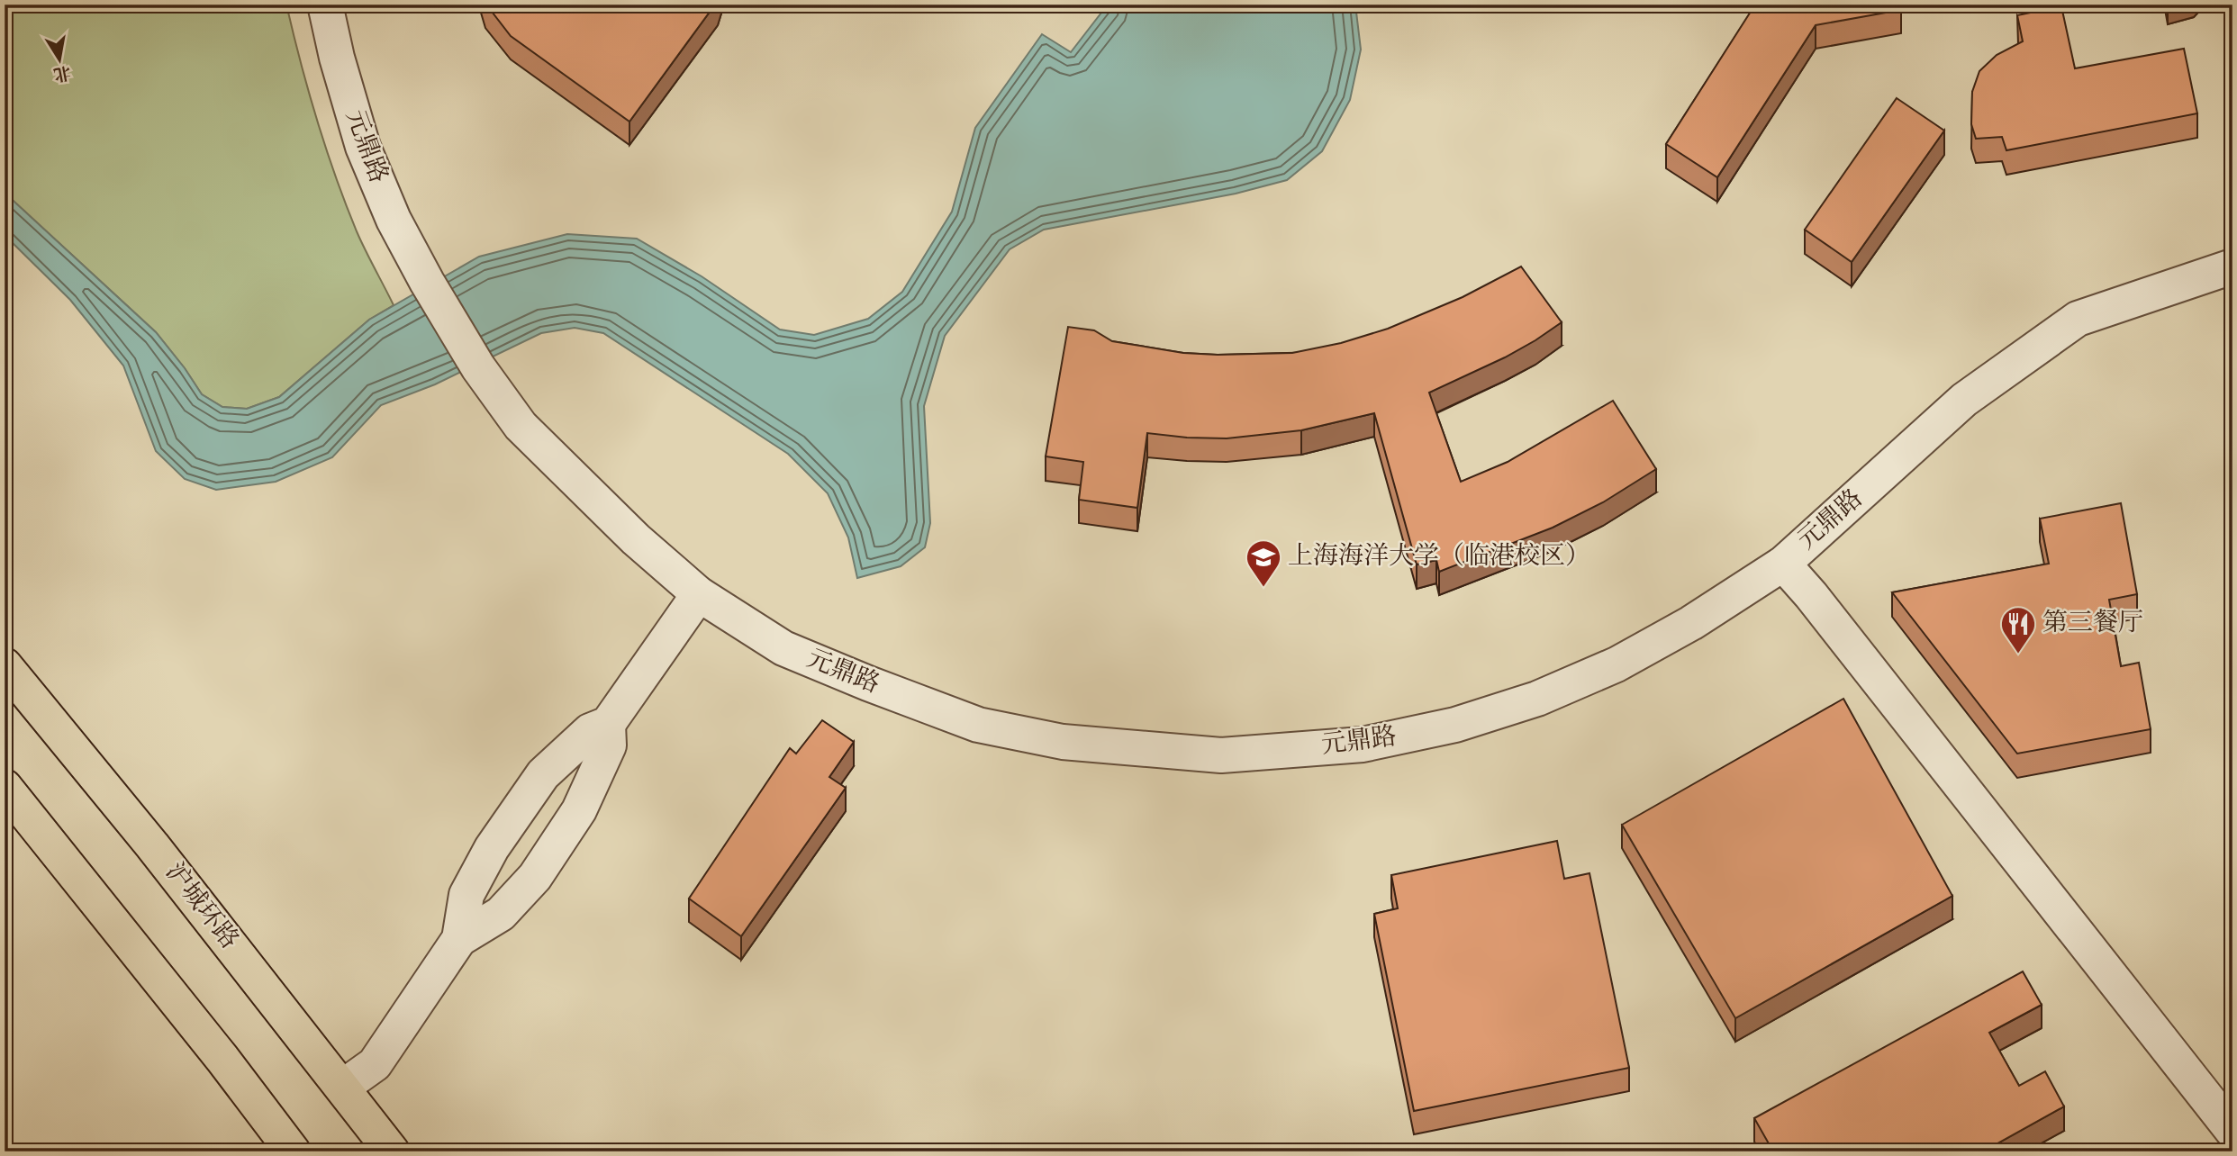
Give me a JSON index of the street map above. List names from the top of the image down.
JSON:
{
  "streets": {
    "main road": ["沪城环路"],
    "street": ["元鼎路"]
  },
  "places": {
    "school or university": ["上海海洋大学（临港校区）"],
    "restaurant": ["第三餐厅"]
  },
  "north": "bottom"
}
